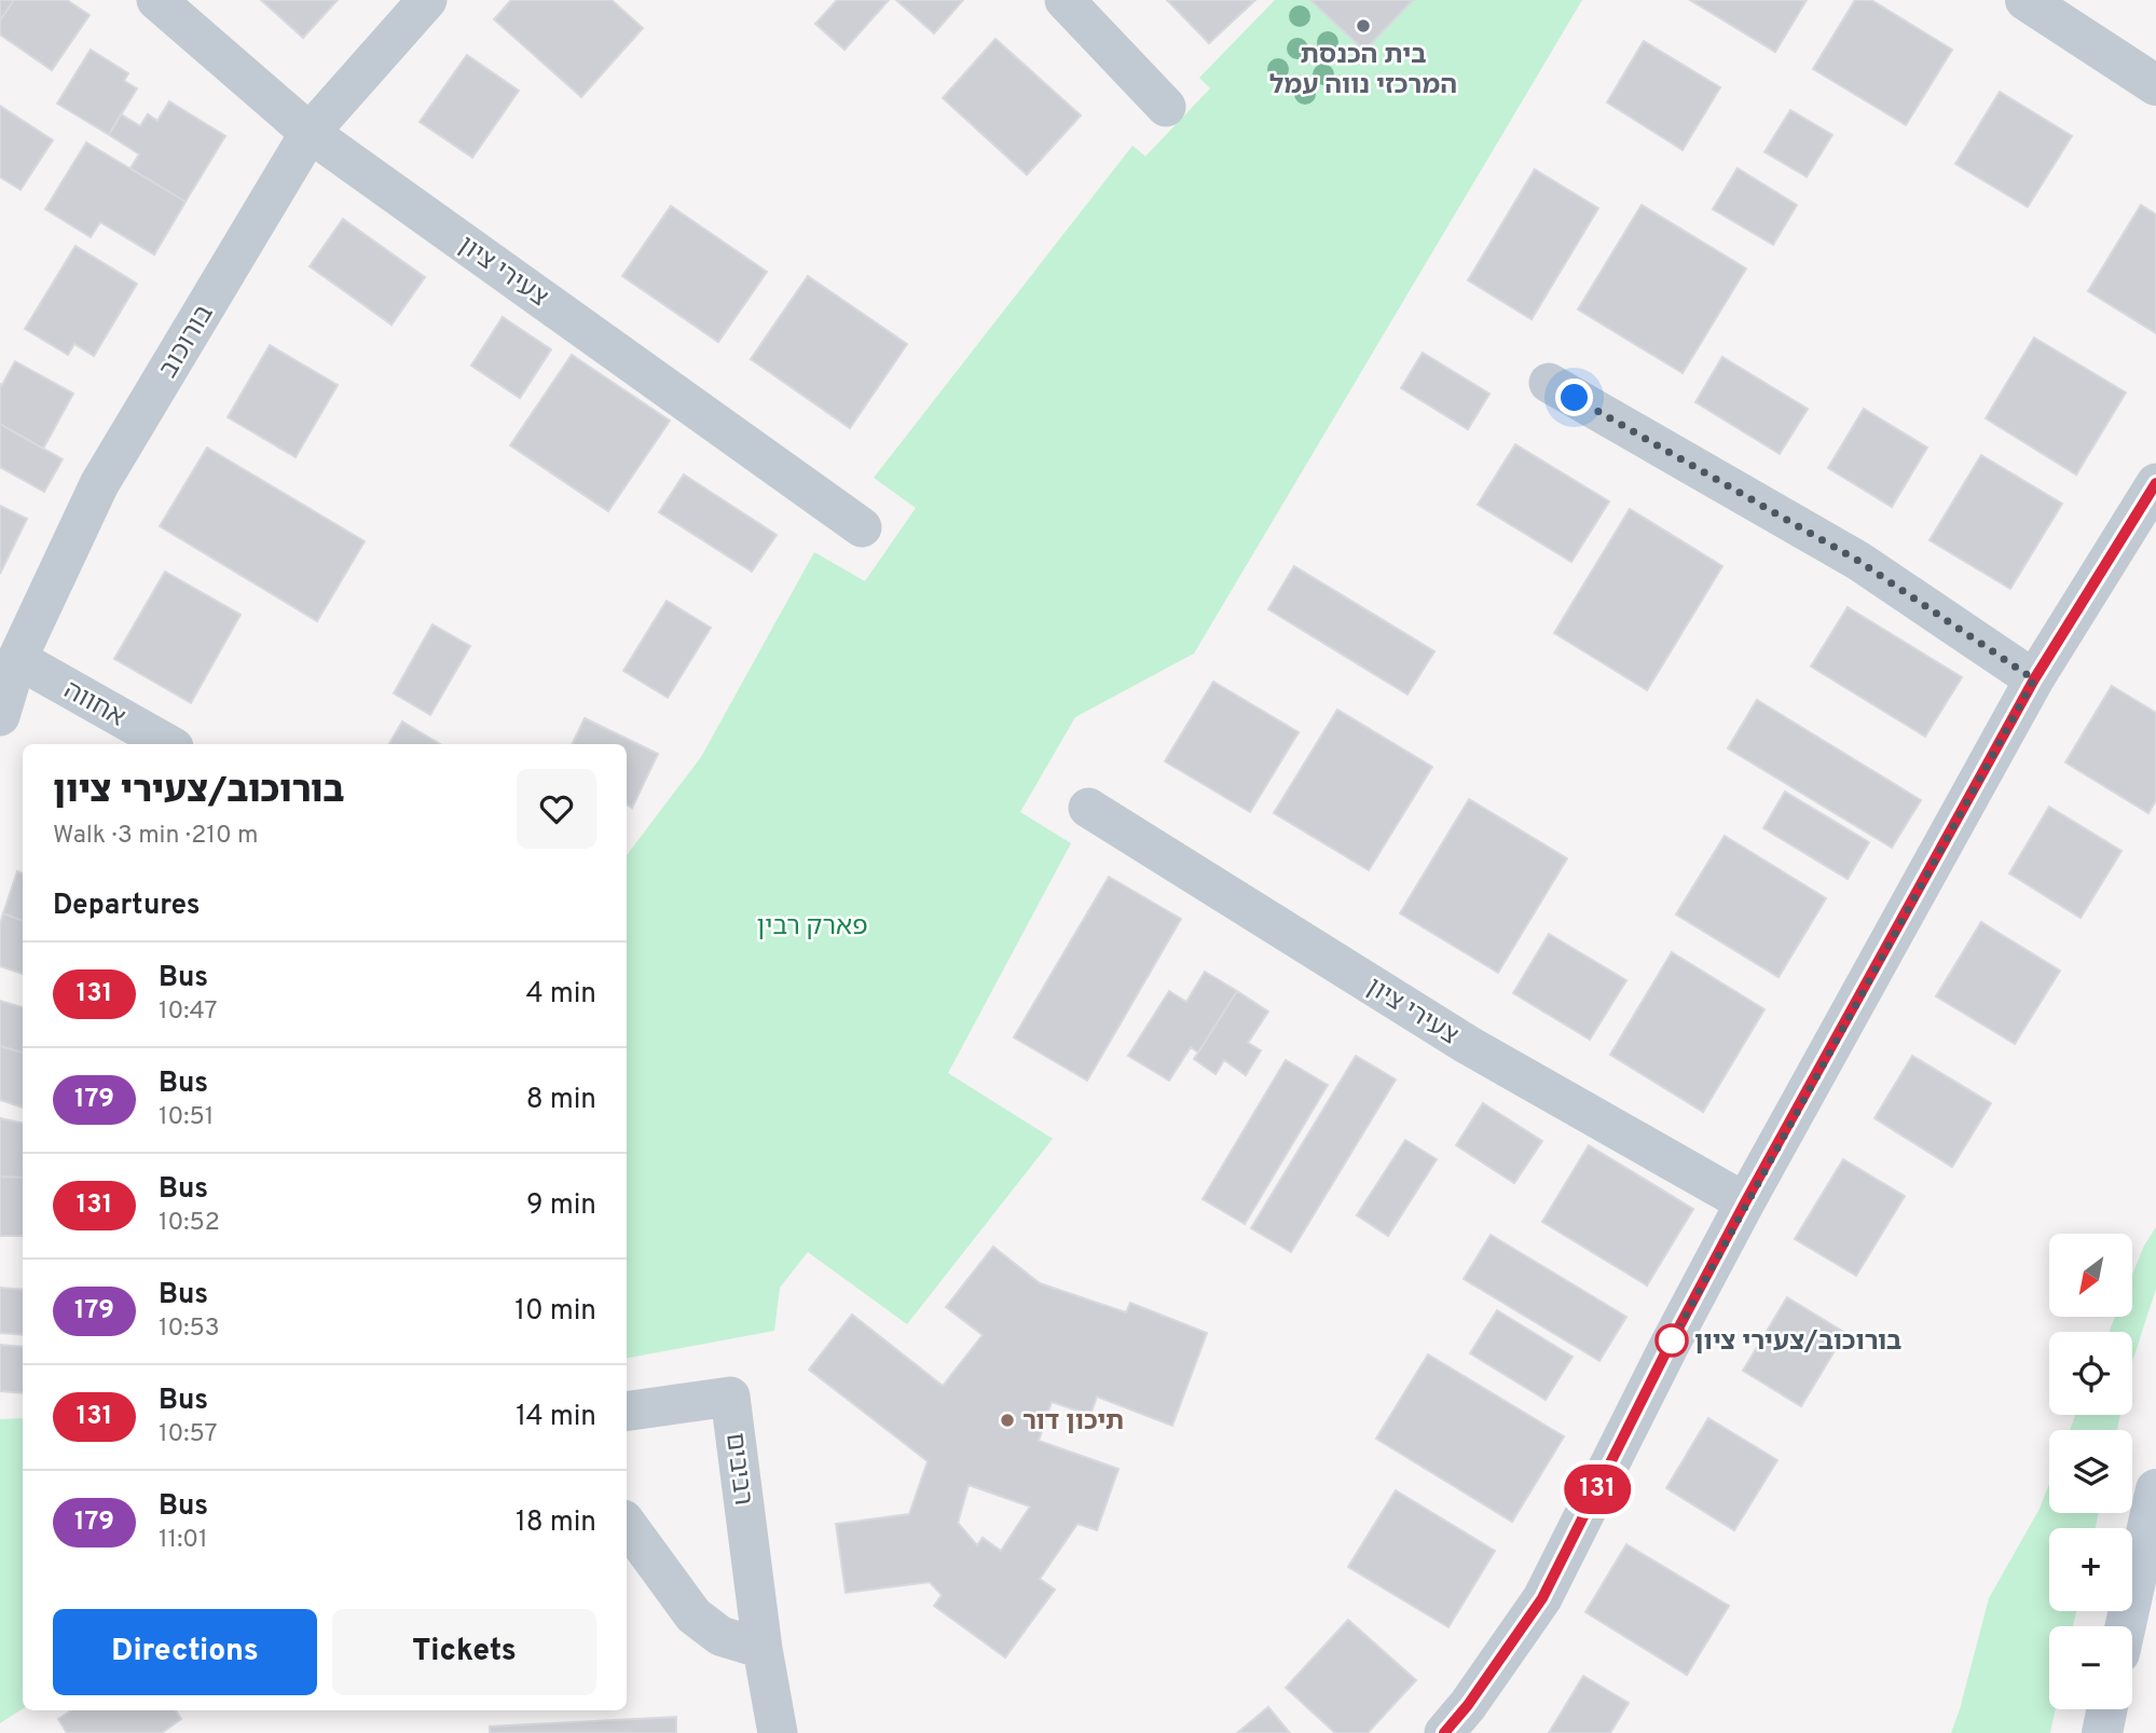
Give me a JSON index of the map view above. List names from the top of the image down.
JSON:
{
  "streets": {
    "street": [
      "צעירי ציון",
      "בורוכוב",
      "אחווה",
      "רביבים"
    ]
  },
  "crossings": [
    ["צעירי ציון", "בורוכוב"],
    ["בורוכוב", "אחווה"]
  ],
  "parks": ["פארק רבין"],
  "places": ["בית הכנסת המרכזי נווה עמל", "בורוכוב/צעירי ציון", "תיכון דור"],
  "lines": ["bus line 131"],
  "north": "bottom left",
  "page": {
    "on_map": "131",
    "heading": [
      ["בורוכוב/צעירי ציון", "Walk · 3 min · 210 m"],
      "Departures"
    ],
    "list": [
      {
        "mark": "131",
        "name": "Bus",
        "note": "10:47",
        "value": "4 min"
      },
      {
        "mark": "179",
        "name": "Bus",
        "note": "10:51",
        "value": "8 min"
      },
      {
        "mark": "131",
        "name": "Bus",
        "note": "10:52",
        "value": "9 min"
      },
      {
        "mark": "179",
        "name": "Bus",
        "note": "10:53",
        "value": "10 min"
      },
      {
        "mark": "131",
        "name": "Bus",
        "note": "10:57",
        "value": "14 min"
      },
      {
        "mark": "179",
        "name": "Bus",
        "note": "11:01",
        "value": "18 min"
      }
    ],
    "map_buttons": ["+", "−"],
    "buttons": ["Directions", "Tickets"]
  }
}
